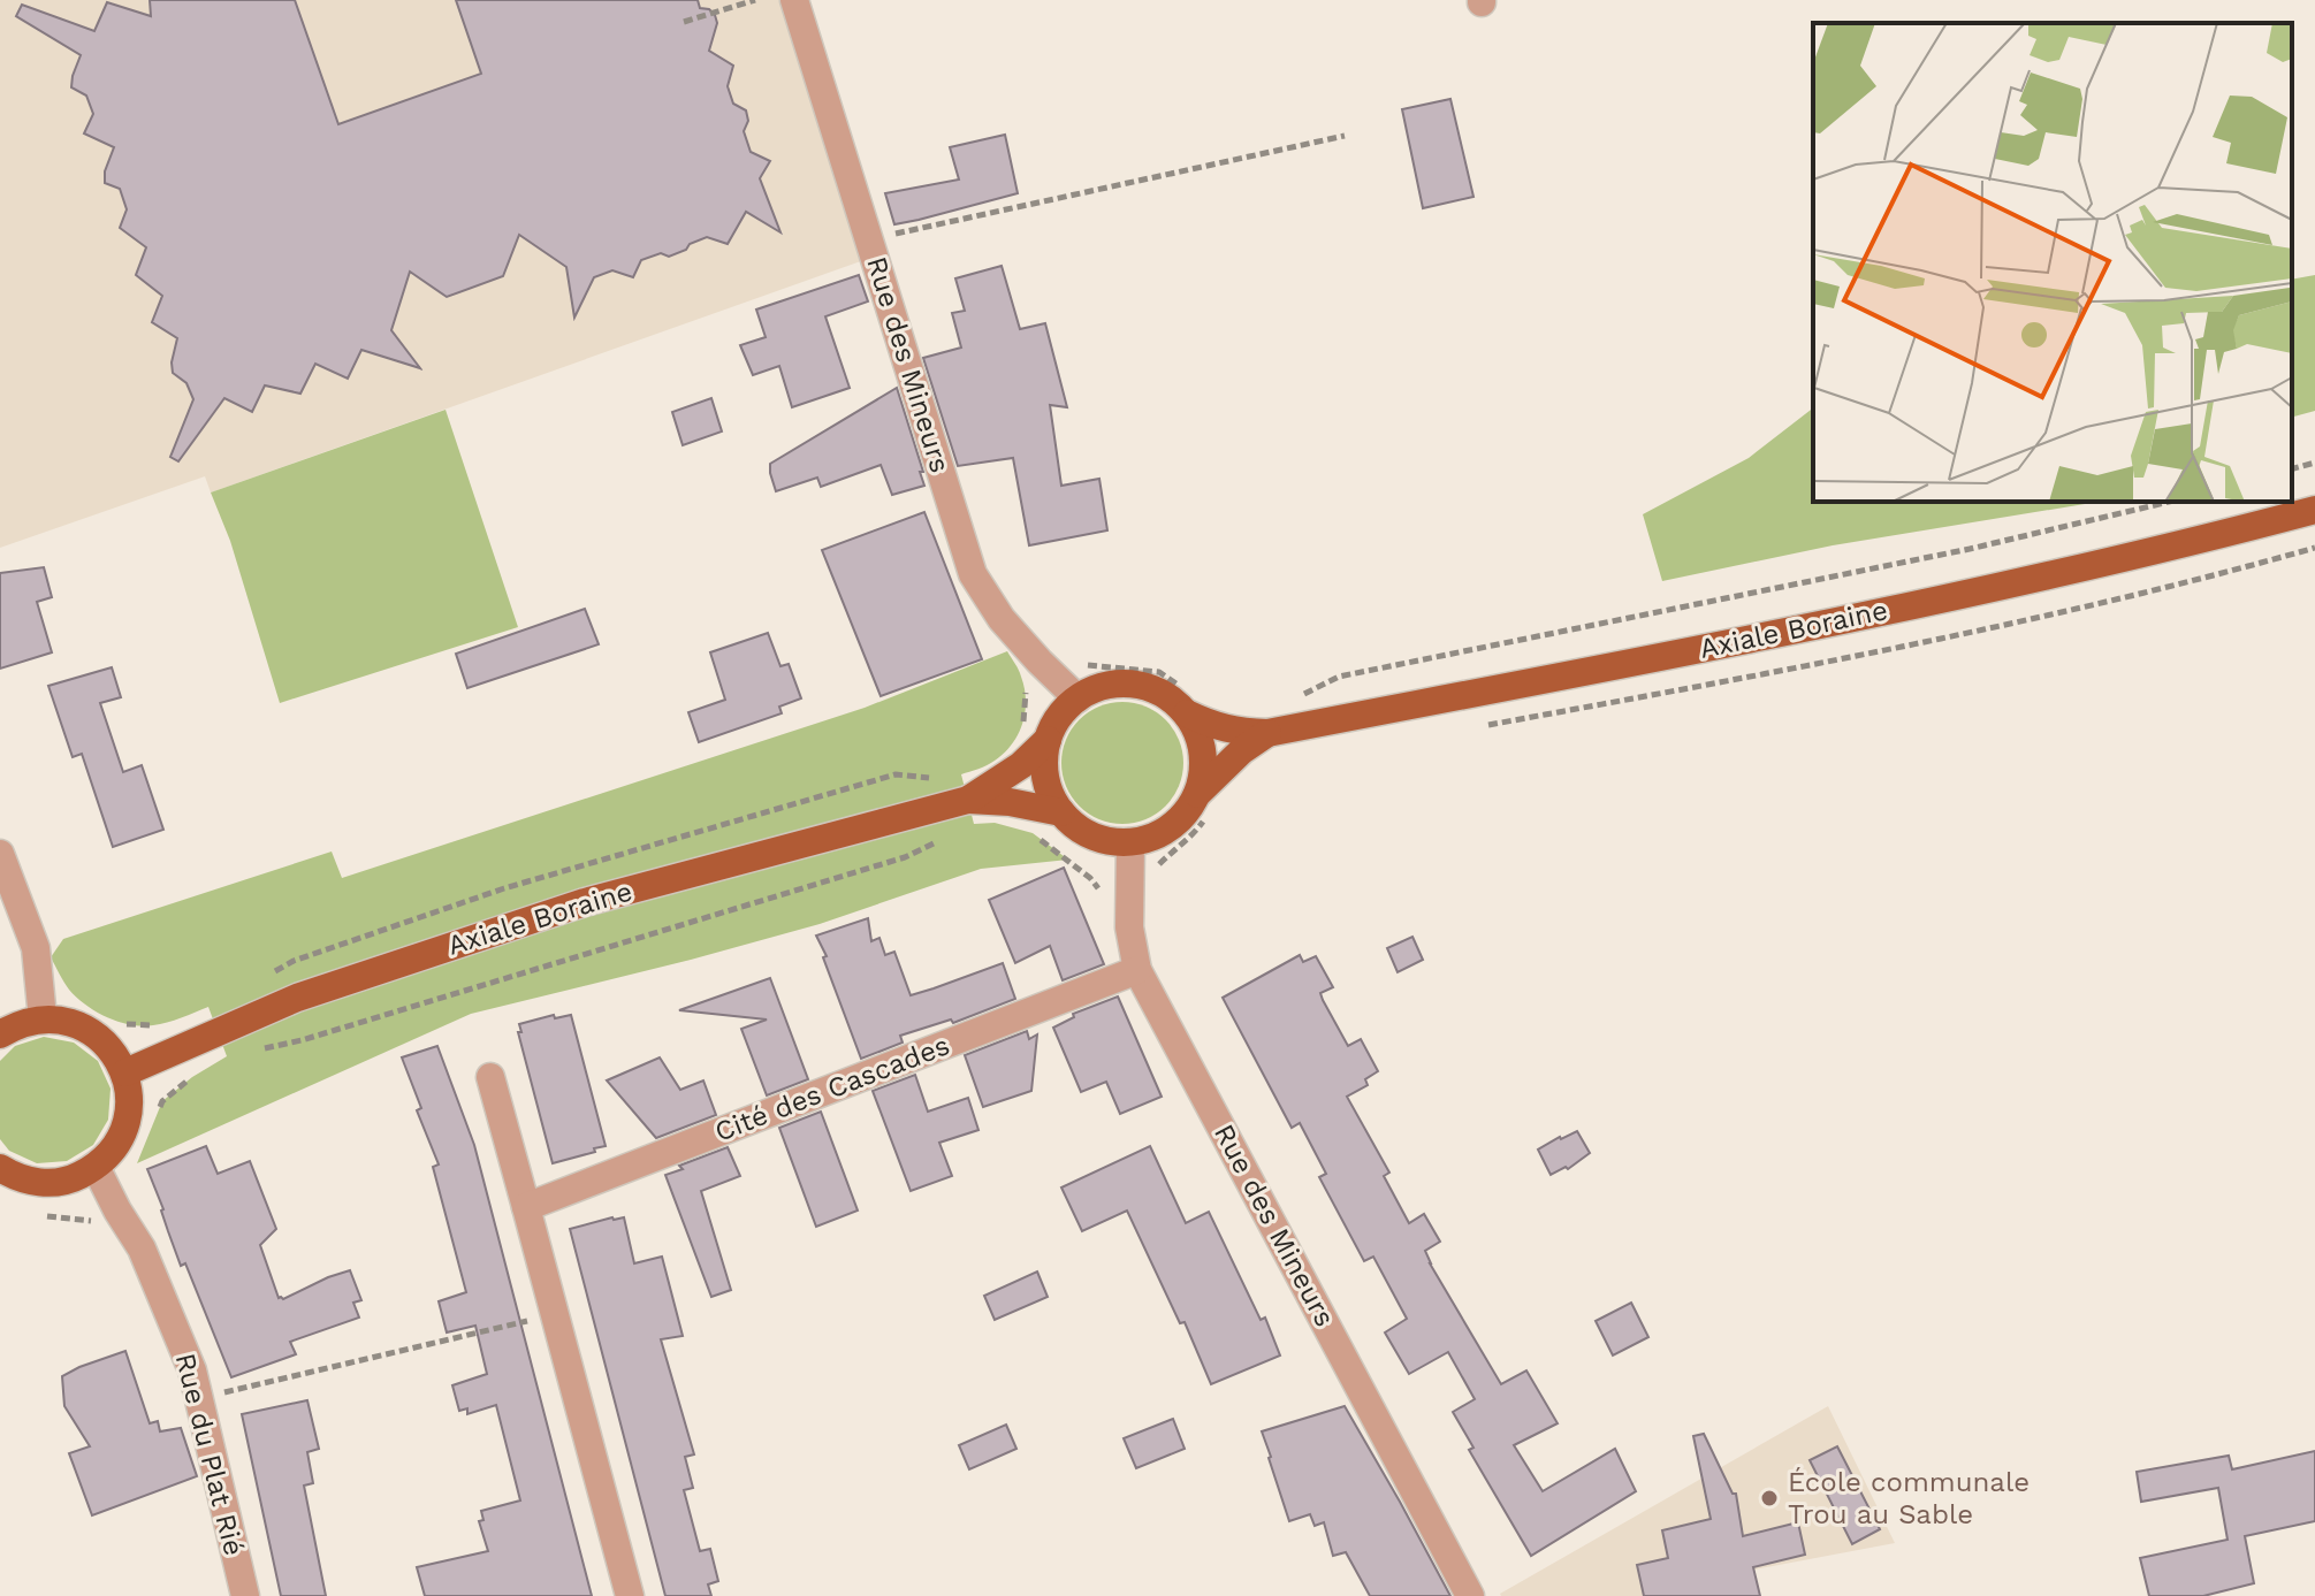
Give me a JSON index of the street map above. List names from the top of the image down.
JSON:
{
  "streets": {
    "main road": ["Axiale Boraine"],
    "street": ["Rue des Mineurs", "Cité des Cascades", "Rue du Plat Rié"]
  },
  "crossings": [
    ["Rue des Mineurs", "Cité des Cascades"]
  ],
  "places": ["École communale Trou au Sable"]
}
